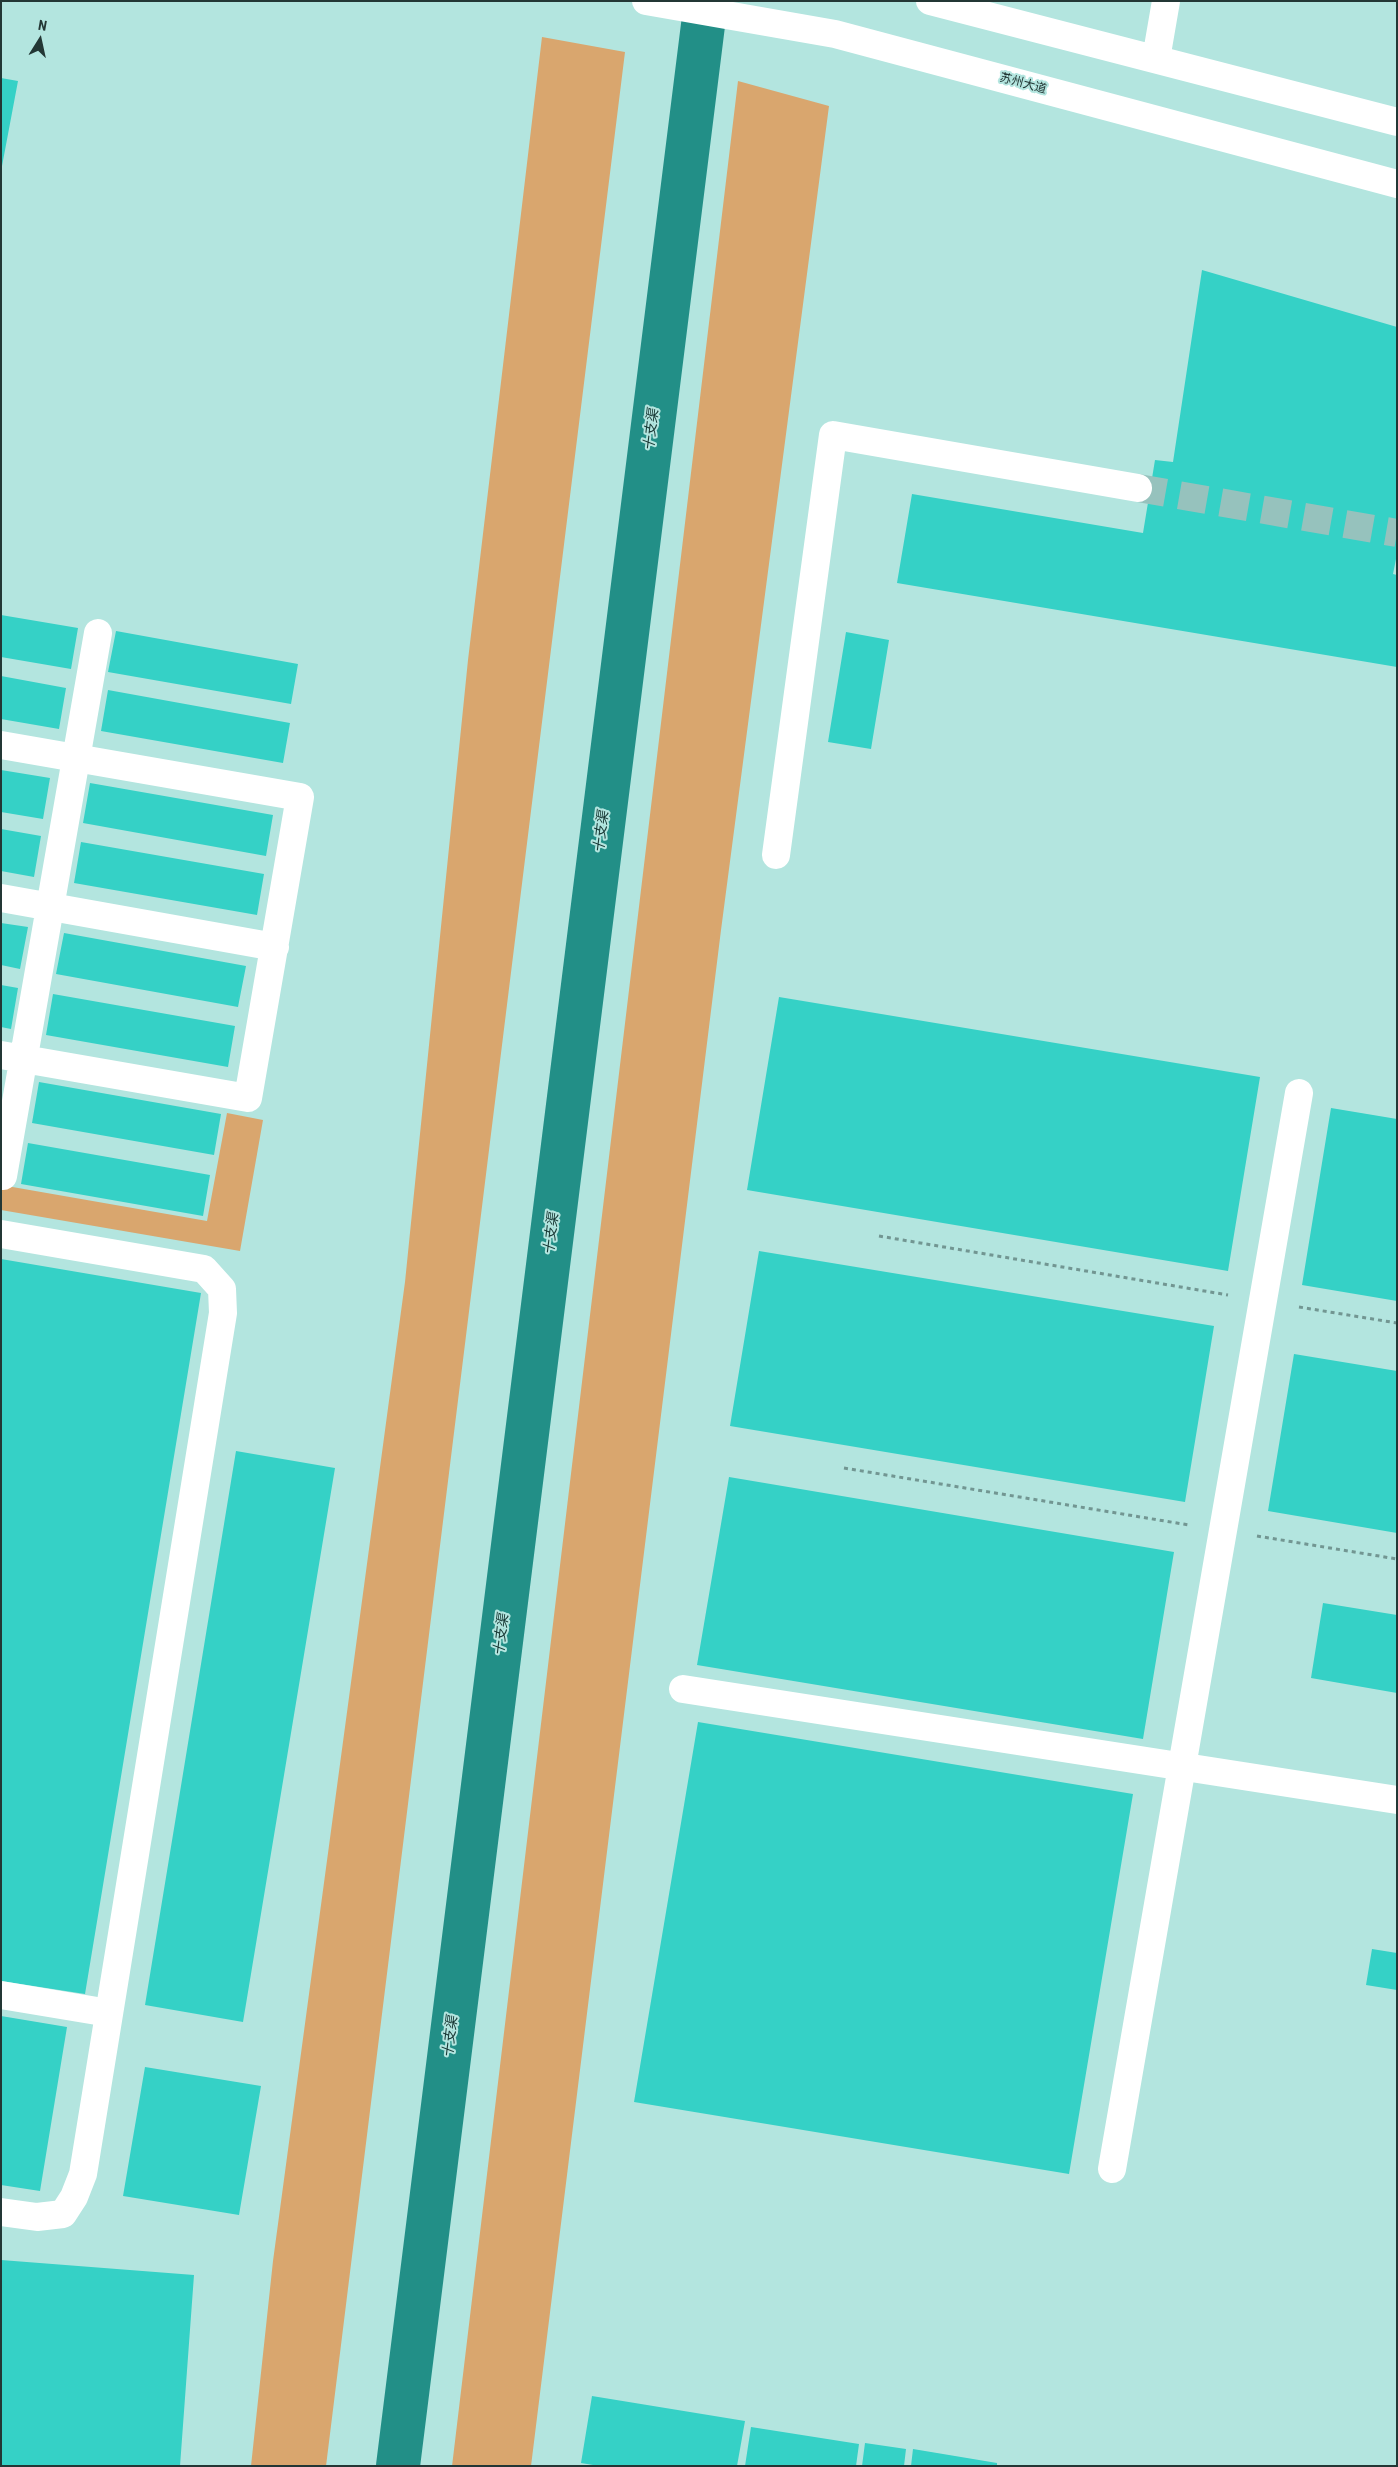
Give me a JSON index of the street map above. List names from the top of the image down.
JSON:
{
  "streets": {
    "street": ["苏州大道"]
  },
  "water": ["十支渠"],
  "north": "top"
}
